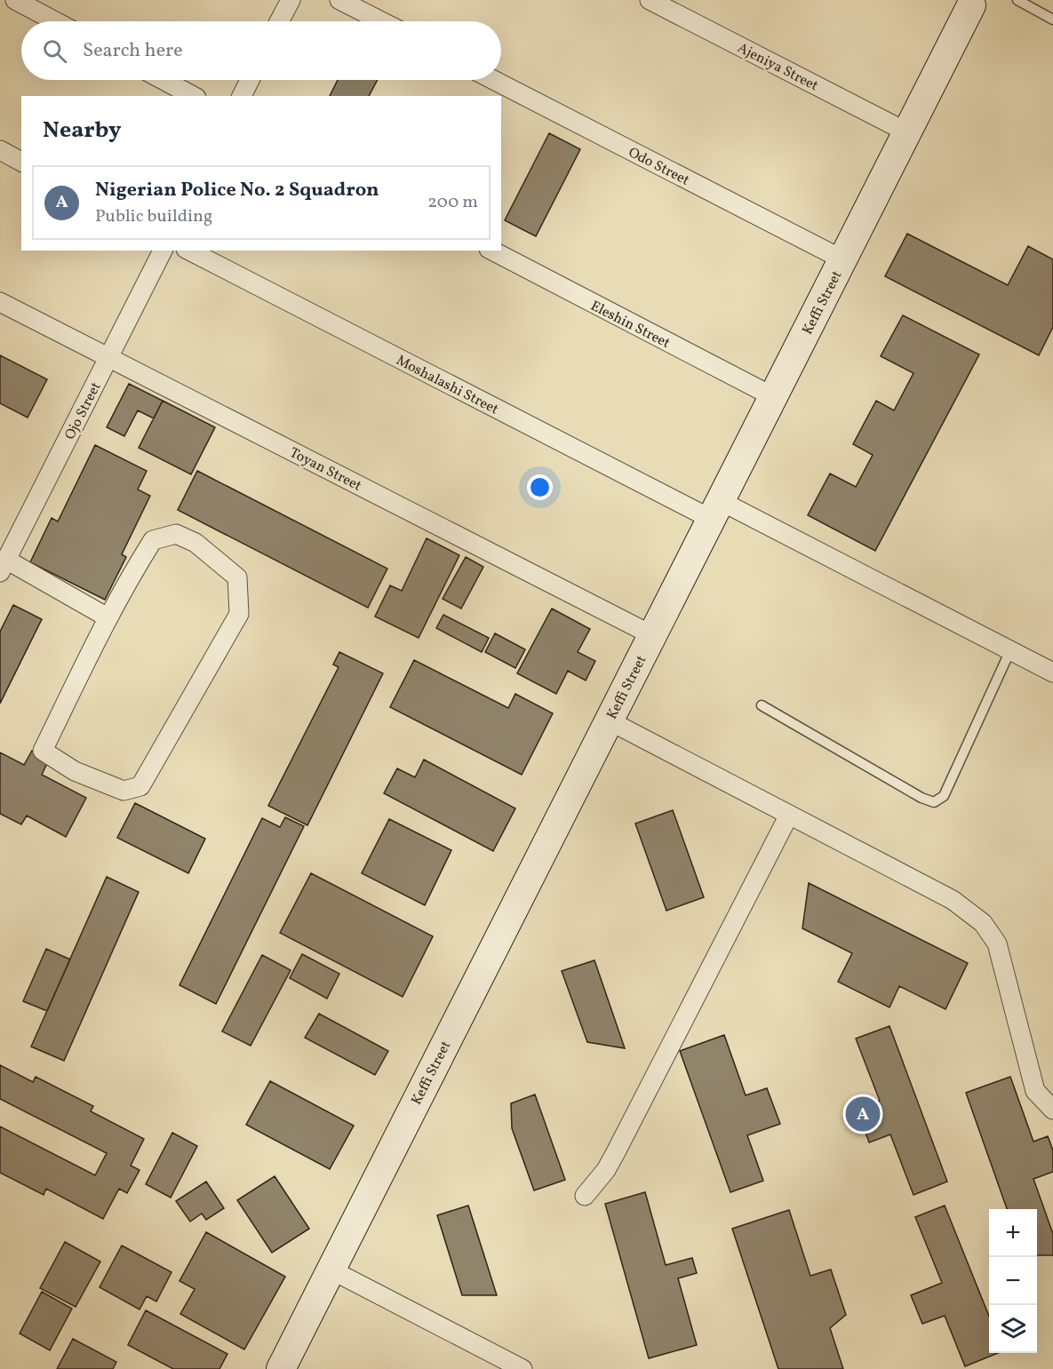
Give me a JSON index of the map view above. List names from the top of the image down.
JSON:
{
  "streets": {
    "main road": ["Keffi Street"],
    "street": [
      "Ajeniya Street",
      "Odo Street",
      "Eleshin Street",
      "Moshalashi Street",
      "Ojo Street",
      "Toyan Street"
    ]
  },
  "crossings": [
    ["Ajeniya Street", "Keffi Street"],
    ["Odo Street", "Keffi Street"],
    ["Keffi Street", "Eleshin Street"],
    ["Keffi Street", "Moshalashi Street"],
    ["Keffi Street", "Toyan Street"],
    ["Ojo Street", "Toyan Street"]
  ],
  "page": {
    "search": "Search here",
    "heading": "Nearby",
    "list": [
      {
        "mark": "A",
        "name": "Nigerian Police No. 2 Squadron",
        "note": "Public building",
        "value": "200 m"
      }
    ],
    "pins": "A",
    "map_buttons": ["+", "−"]
  }
}
